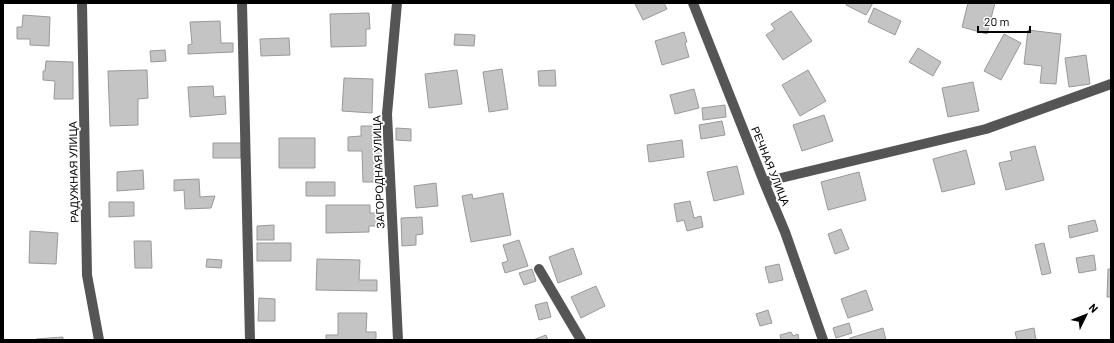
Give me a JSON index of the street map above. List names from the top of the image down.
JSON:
{
  "streets": {
    "street": ["РЕЧНАЯ УЛИЦА", "РАДУЖНАЯ УЛИЦА", "ЗАГОРОДНАЯ УЛИЦА"]
  },
  "scale_bar": "20 m",
  "north": "top right"
}
